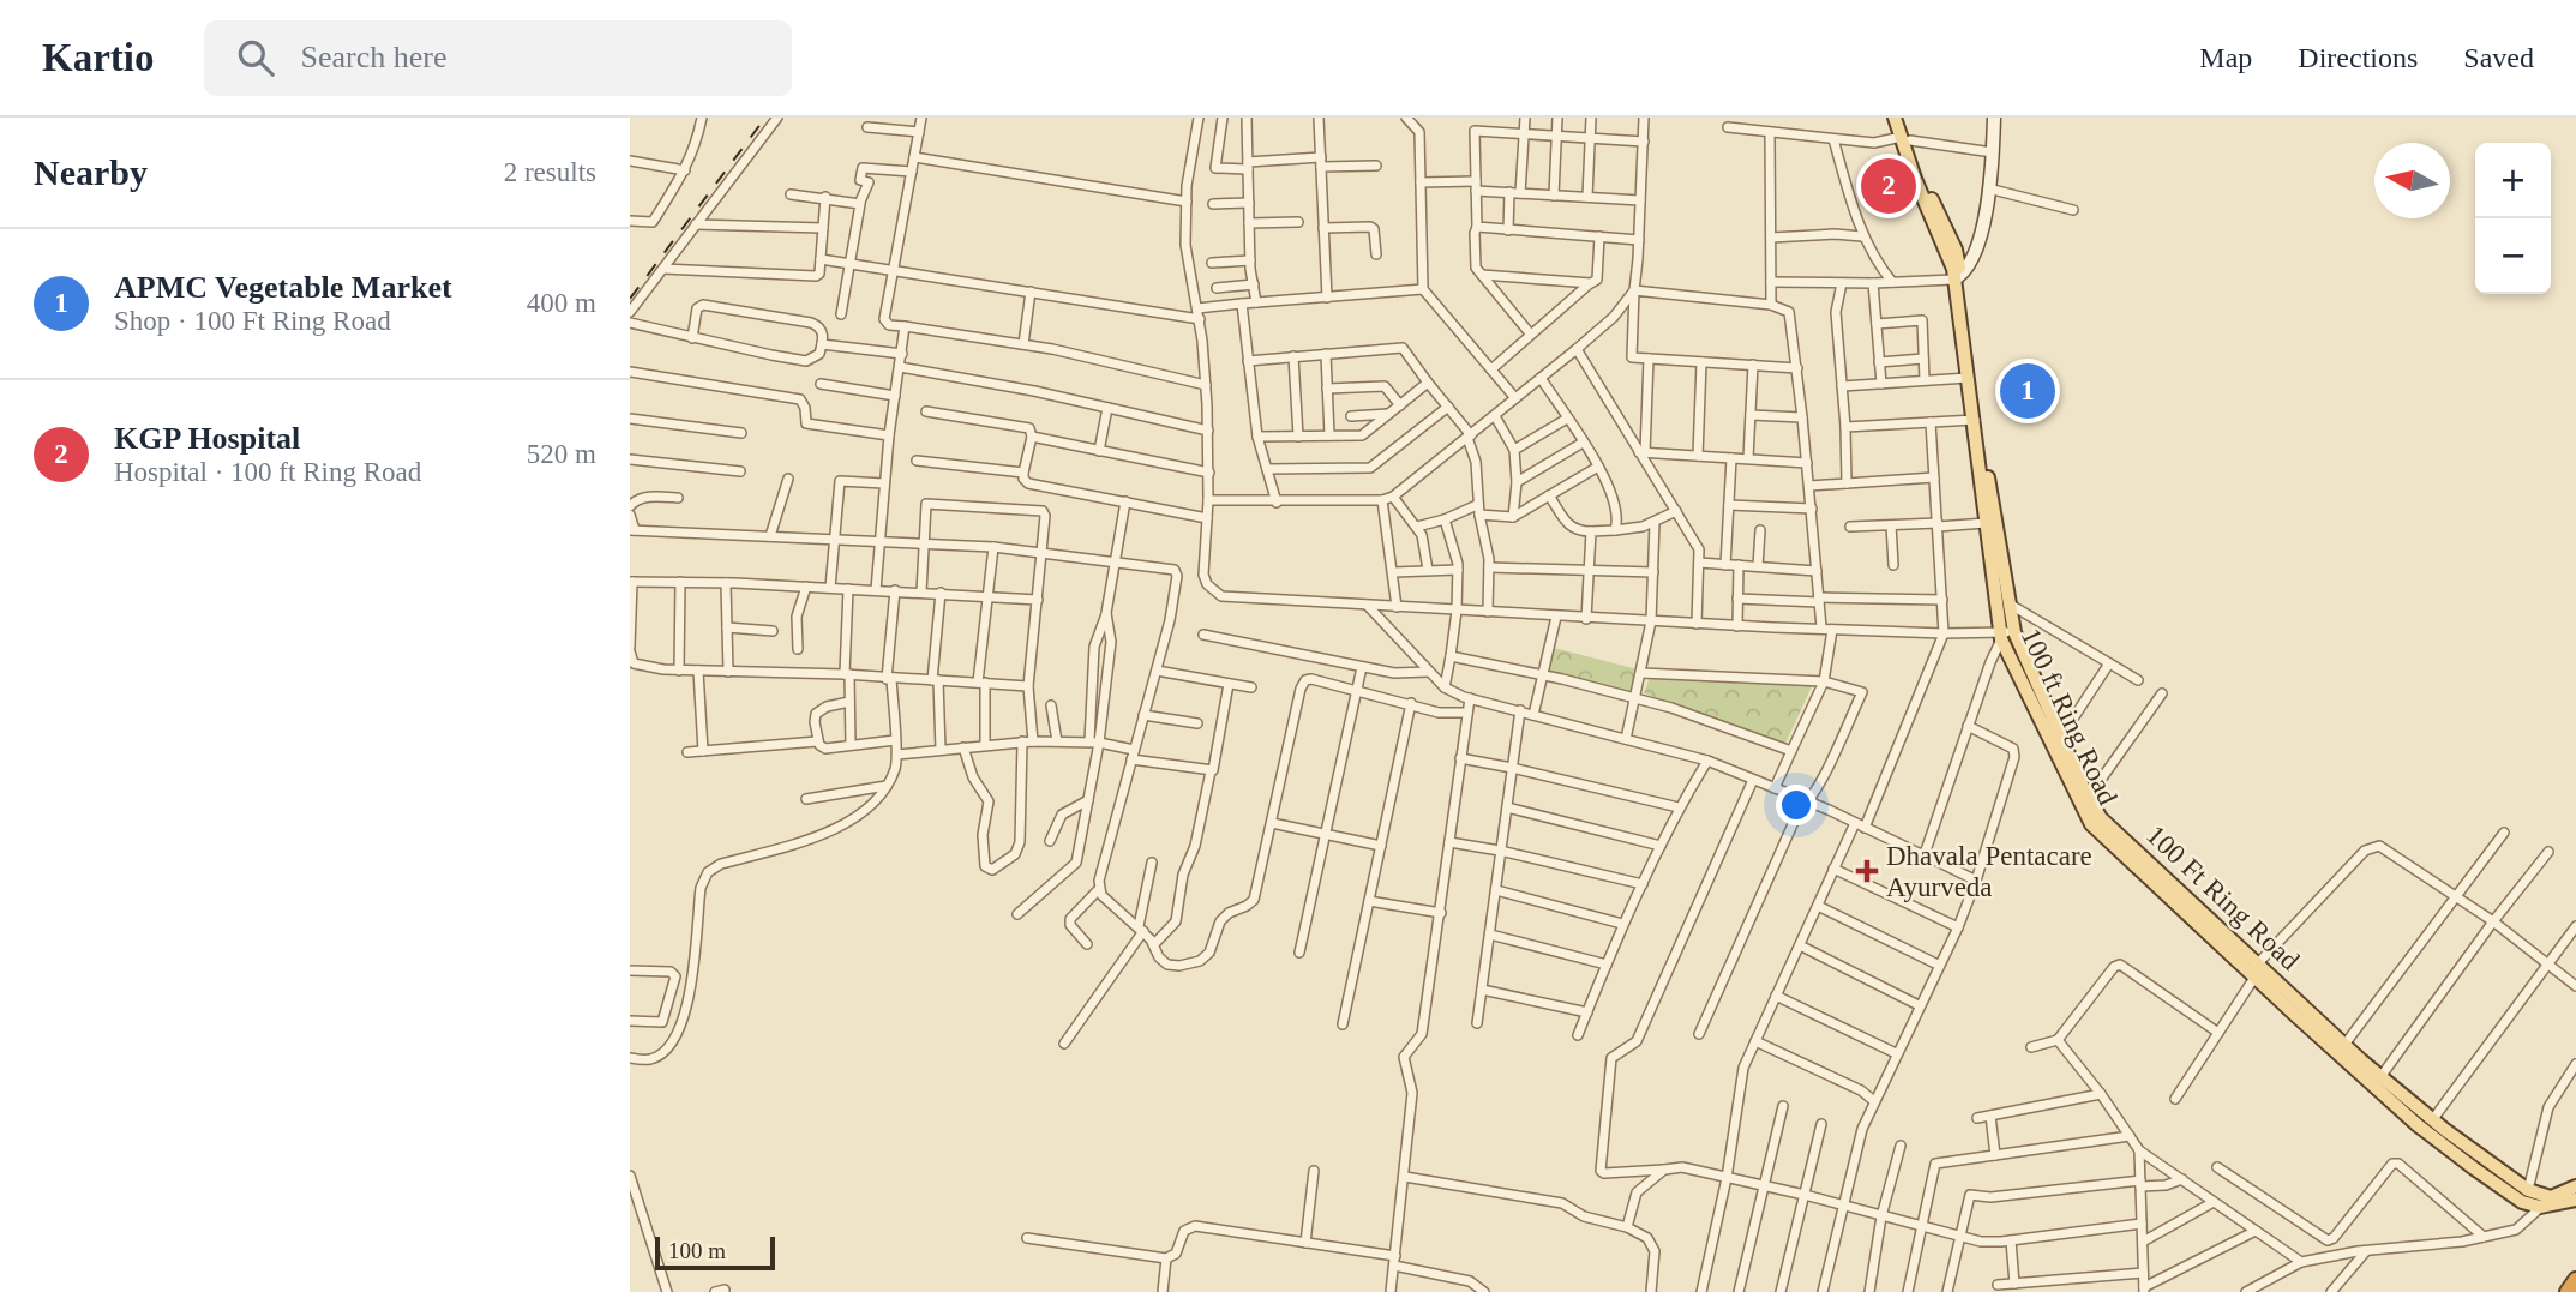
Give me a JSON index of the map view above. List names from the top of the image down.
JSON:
{
  "streets": {
    "main road": ["100 ft Ring Road", "100 Ft Ring Road"]
  },
  "crossings": [
    ["100 ft Ring Road", "100 Ft Ring Road"]
  ],
  "places": {
    "health": ["Dhavala Pentacare Ayurveda"]
  },
  "scale_bar": "100 m",
  "north": "left",
  "page": {
    "header": "Kartio",
    "search": "Search here",
    "nav": ["Map", "Directions", "Saved"],
    "heading": ["Nearby", "2 results"],
    "map_buttons": ["+", "−"],
    "pins": ["2", "1"],
    "list": [
      {
        "mark": "1",
        "name": "APMC Vegetable Market",
        "note": "Shop · 100 Ft Ring Road",
        "value": "400 m"
      },
      {
        "mark": "2",
        "name": "KGP Hospital",
        "note": "Hospital · 100 ft Ring Road",
        "value": "520 m"
      }
    ],
    "scale": "100 m"
  }
}
